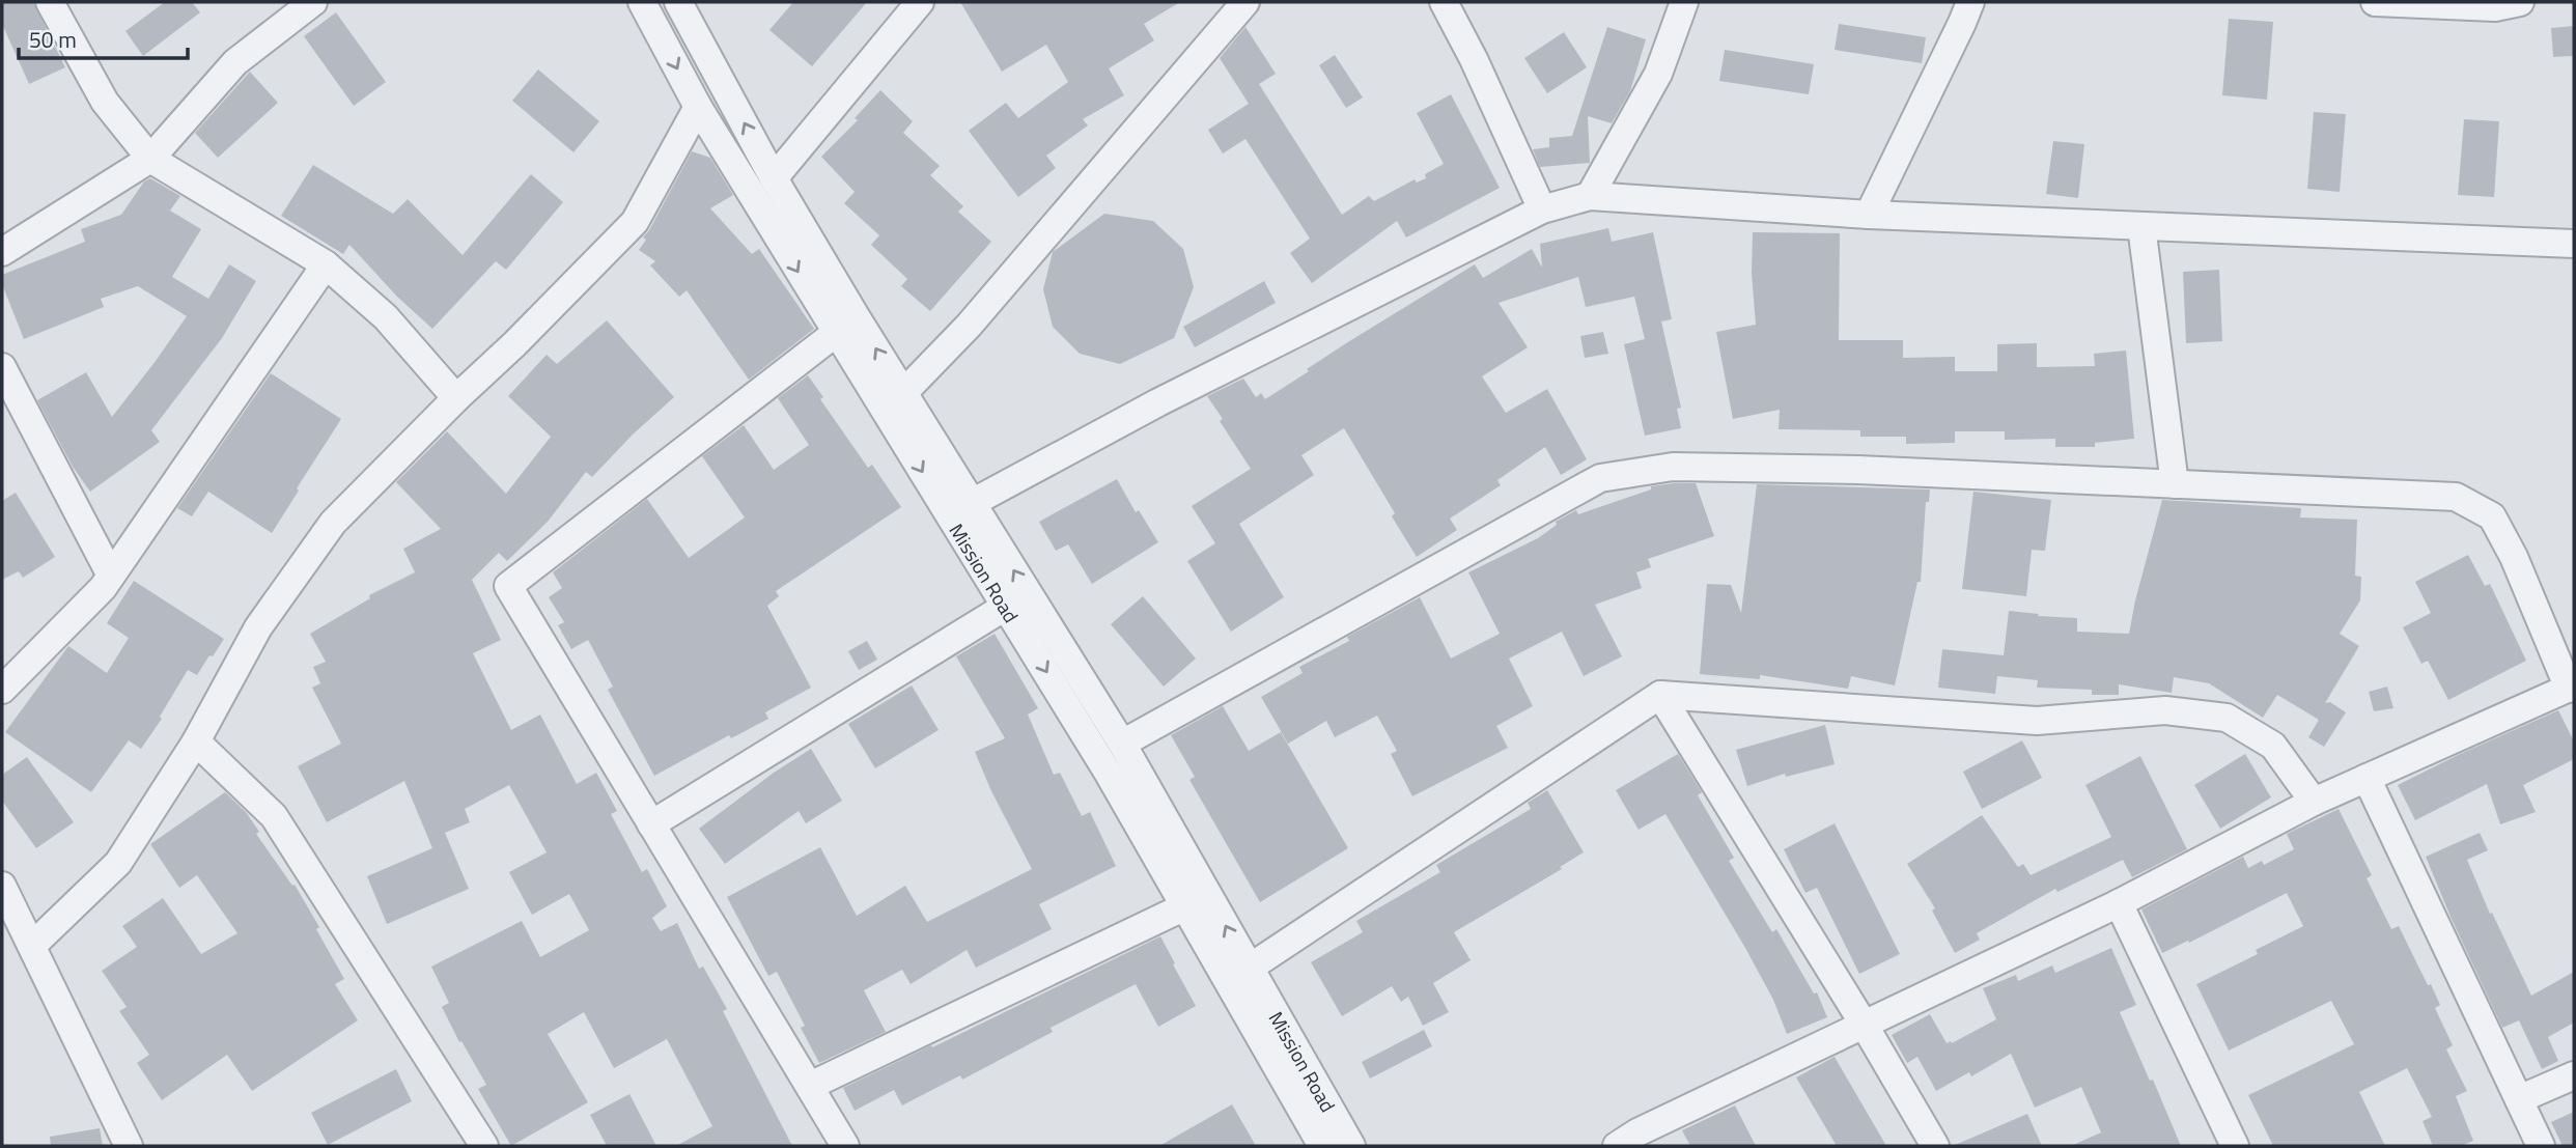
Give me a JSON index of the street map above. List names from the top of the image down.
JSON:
{
  "streets": {
    "street": ["Mission Road"]
  },
  "scale_bar": "50 m"
}
